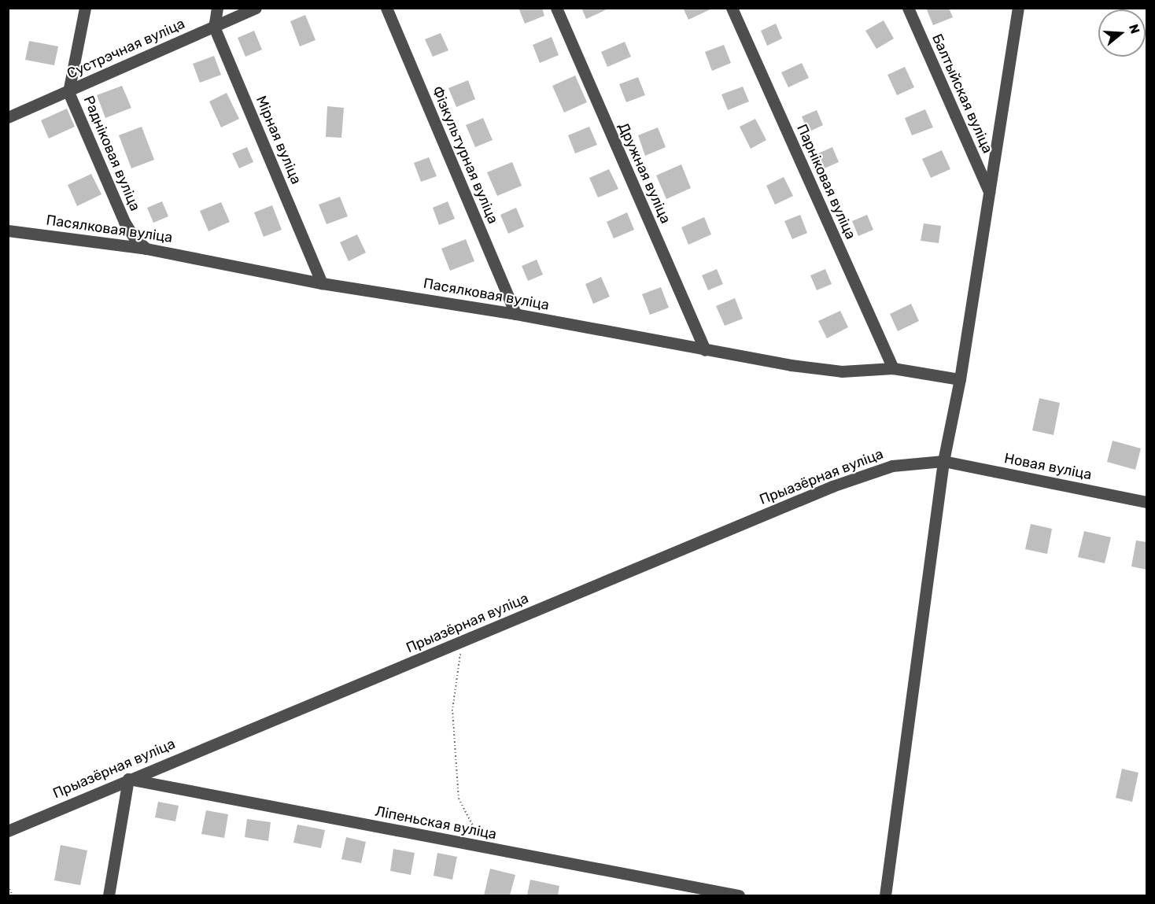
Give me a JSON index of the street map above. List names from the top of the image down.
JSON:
{
  "streets": {
    "street": [
      "Сустрэчная вуліца",
      "Балтыйская вуліца",
      "Мірная вуліца",
      "Радніковая вуліца",
      "Фізкультурная вуліца",
      "Дружная вуліца",
      "Парніковая вуліца",
      "Пасялковая вуліца",
      "Новая вуліца",
      "Прыазёрная вуліца",
      "Ліпеньская вуліца"
    ]
  },
  "crossings": [
    ["Сустрэчная вуліца", "Мірная вуліца"],
    ["Сустрэчная вуліца", "Радніковая вуліца"],
    ["Мірная вуліца", "Пасялковая вуліца"],
    ["Радніковая вуліца", "Пасялковая вуліца"],
    ["Фізкультурная вуліца", "Пасялковая вуліца"],
    ["Дружная вуліца", "Пасялковая вуліца"],
    ["Парніковая вуліца", "Пасялковая вуліца"],
    ["Новая вуліца", "Прыазёрная вуліца"],
    ["Прыазёрная вуліца", "Ліпеньская вуліца"]
  ],
  "north": "right"
}
